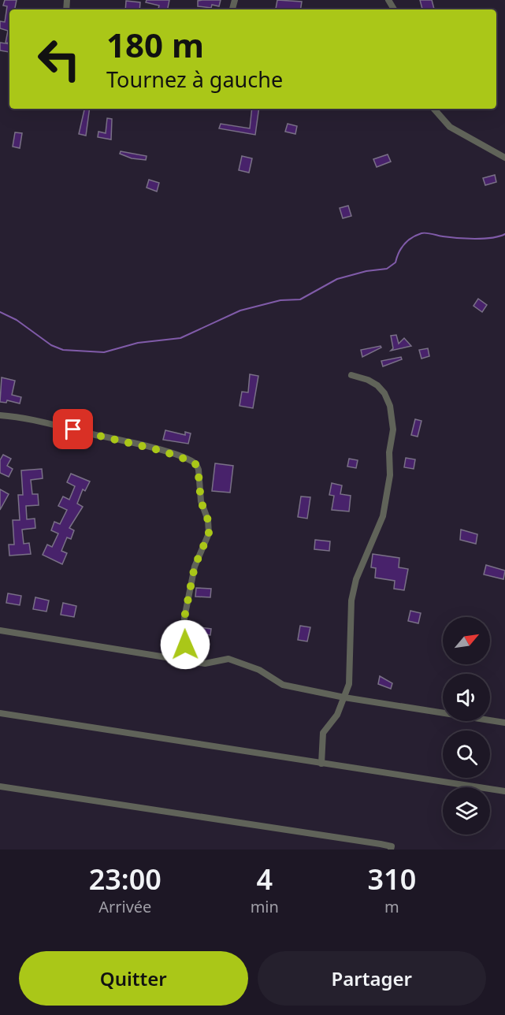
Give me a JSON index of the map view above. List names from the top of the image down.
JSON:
{
  "north": "top right",
  "page": {
    "turn": ["180 m", "Tournez à gauche"],
    "eta": [
      "23:00",
      "Arrivée",
      "4",
      "min",
      "310",
      "m"
    ],
    "buttons": ["Quitter", "Partager"]
  }
}
